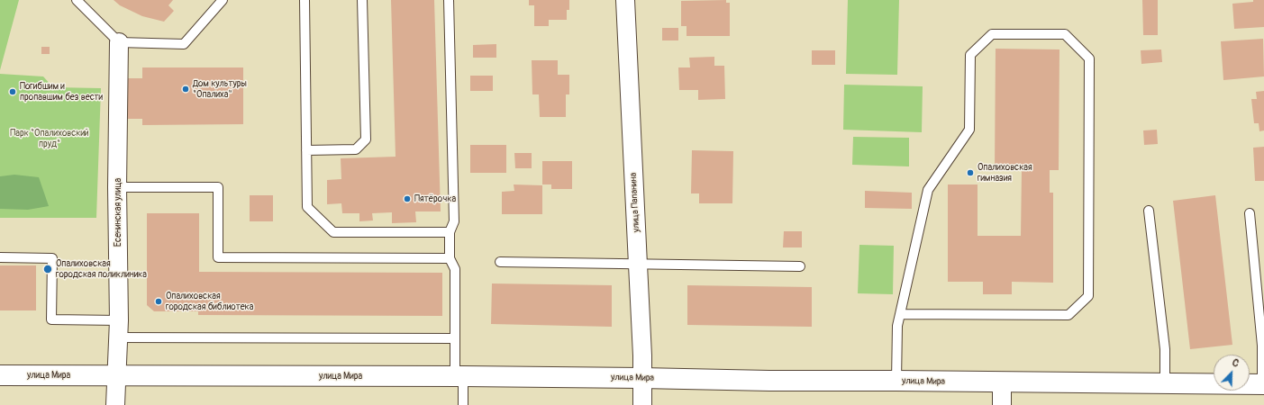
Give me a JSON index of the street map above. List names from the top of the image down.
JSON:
{
  "streets": {
    "street": ["улица Папанина", "Есенинская улица", "улица Мира"]
  },
  "crossings": [
    ["улица Папанина", "улица Мира"],
    ["Есенинская улица", "улица Мира"]
  ],
  "parks": ["Парк \"Опалиховский пруд\""],
  "places": [
    "Дом культуры \"Опалиха\"",
    "Погибшим и пропавшим без вести",
    "Опалиховская гимназия",
    "Пятёрочка",
    "Опалиховская городская поликлиника",
    "Опалиховская городская библиотека"
  ],
  "north": "top right"
}
